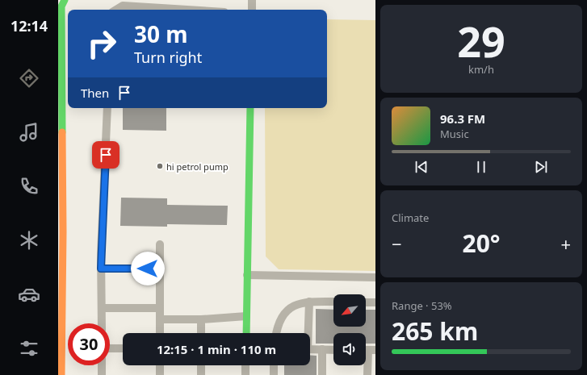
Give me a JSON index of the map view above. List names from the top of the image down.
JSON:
{
  "places": ["hi petrol pump"],
  "north": "bottom left",
  "page": {
    "tabs": "12:14",
    "tile": [
      ["29", "km/h"],
      "Climate",
      ["Range · 53%", "265 km"]
    ],
    "turn": ["30 m", "Turn right"],
    "then": "Then",
    "song": ["96.3 FM", "Music"],
    "heat": ["−", "20°", "+"],
    "limit": "30",
    "trip": "12:15 · 1 min · 110 m"
  }
}
